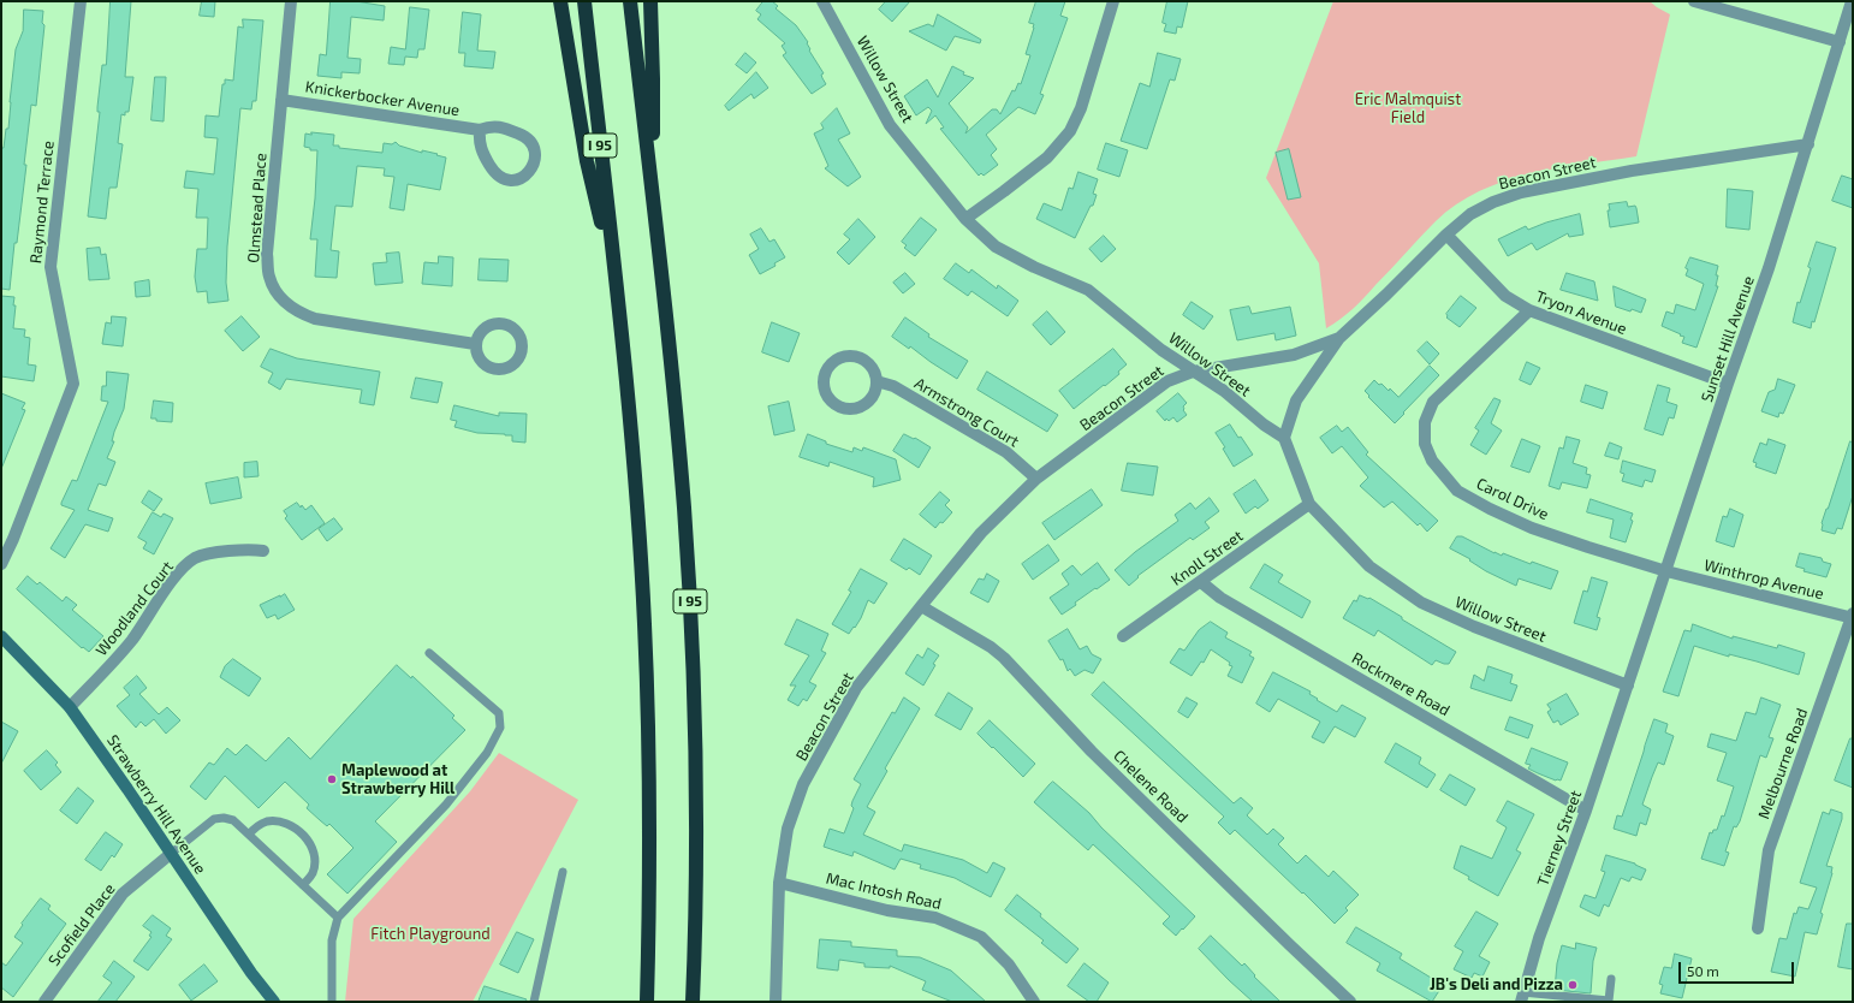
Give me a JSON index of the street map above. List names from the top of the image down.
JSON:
{
  "streets": {
    "highway": ["I 95"],
    "main road": ["Strawberry Hill Avenue"],
    "street": [
      "Willow Street",
      "Knickerbocker Avenue",
      "Beacon Street",
      "Raymond Terrace",
      "Olmstead Place",
      "Tryon Avenue",
      "Sunset Hill Avenue",
      "Armstrong Court",
      "Carol Drive",
      "Knoll Street",
      "Winthrop Avenue",
      "Woodland Court",
      "Rockmere Road",
      "Melbourne Road",
      "Chelene Road",
      "Tierney Street",
      "Mac Intosh Road",
      "Scofield Place"
    ]
  },
  "crossings": [
    ["Willow Street", "Beacon Street"],
    ["Willow Street", "Sunset Hill Avenue"],
    ["Willow Street", "Knoll Street"],
    ["Willow Street", "Tierney Street"],
    ["Knickerbocker Avenue", "Olmstead Place"],
    ["Beacon Street", "Tryon Avenue"],
    ["Beacon Street", "Sunset Hill Avenue"],
    ["Beacon Street", "Armstrong Court"],
    ["Beacon Street", "Chelene Road"],
    ["Beacon Street", "Mac Intosh Road"],
    ["Tryon Avenue", "Sunset Hill Avenue"],
    ["Tryon Avenue", "Carol Drive"],
    ["Sunset Hill Avenue", "Carol Drive"],
    ["Sunset Hill Avenue", "Winthrop Avenue"],
    ["Sunset Hill Avenue", "Tierney Street"],
    ["Carol Drive", "Winthrop Avenue"],
    ["Knoll Street", "Rockmere Road"],
    ["Winthrop Avenue", "Melbourne Road"],
    ["Woodland Court", "Strawberry Hill Avenue"],
    ["Rockmere Road", "Tierney Street"],
    ["Strawberry Hill Avenue", "Scofield Place"]
  ],
  "parks": ["Eric Malmquist Field", "Fitch Playground"],
  "places": ["Maplewood at Strawberry Hill", "JB's Deli and Pizza"],
  "scale_bar": "50 m"
}
